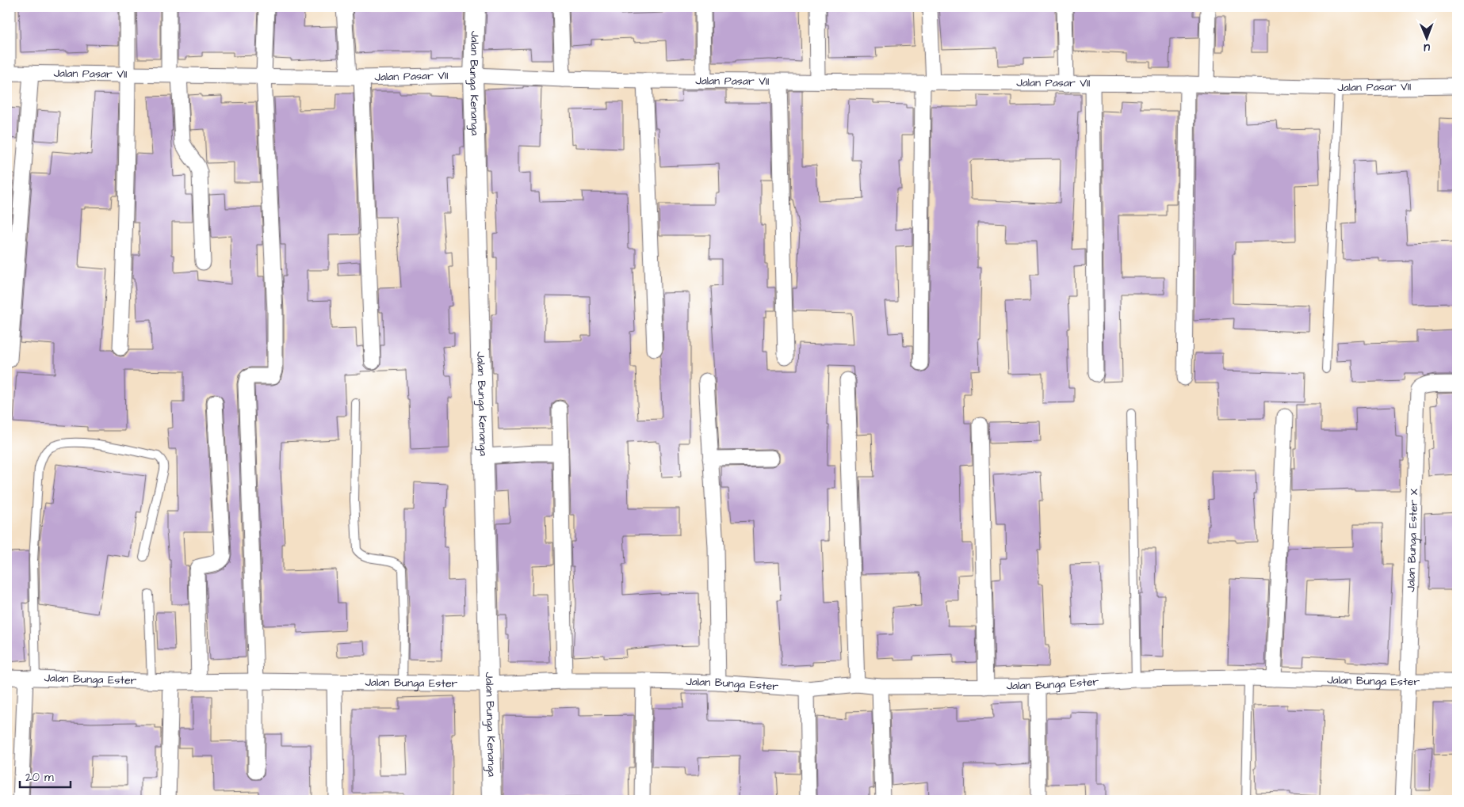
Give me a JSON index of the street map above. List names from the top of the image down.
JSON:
{
  "streets": {
    "street": [
      "Jalan Pasar VII",
      "Jalan Bunga Kenanga",
      "Jalan Bunga Ester X",
      "Jalan Bunga Ester"
    ]
  },
  "crossings": [
    ["Jalan Pasar VII", "Jalan Bunga Kenanga"],
    ["Jalan Bunga Kenanga", "Jalan Bunga Ester"],
    ["Jalan Bunga Ester X", "Jalan Bunga Ester"]
  ],
  "scale_bar": "20 m",
  "north": "bottom"
}
